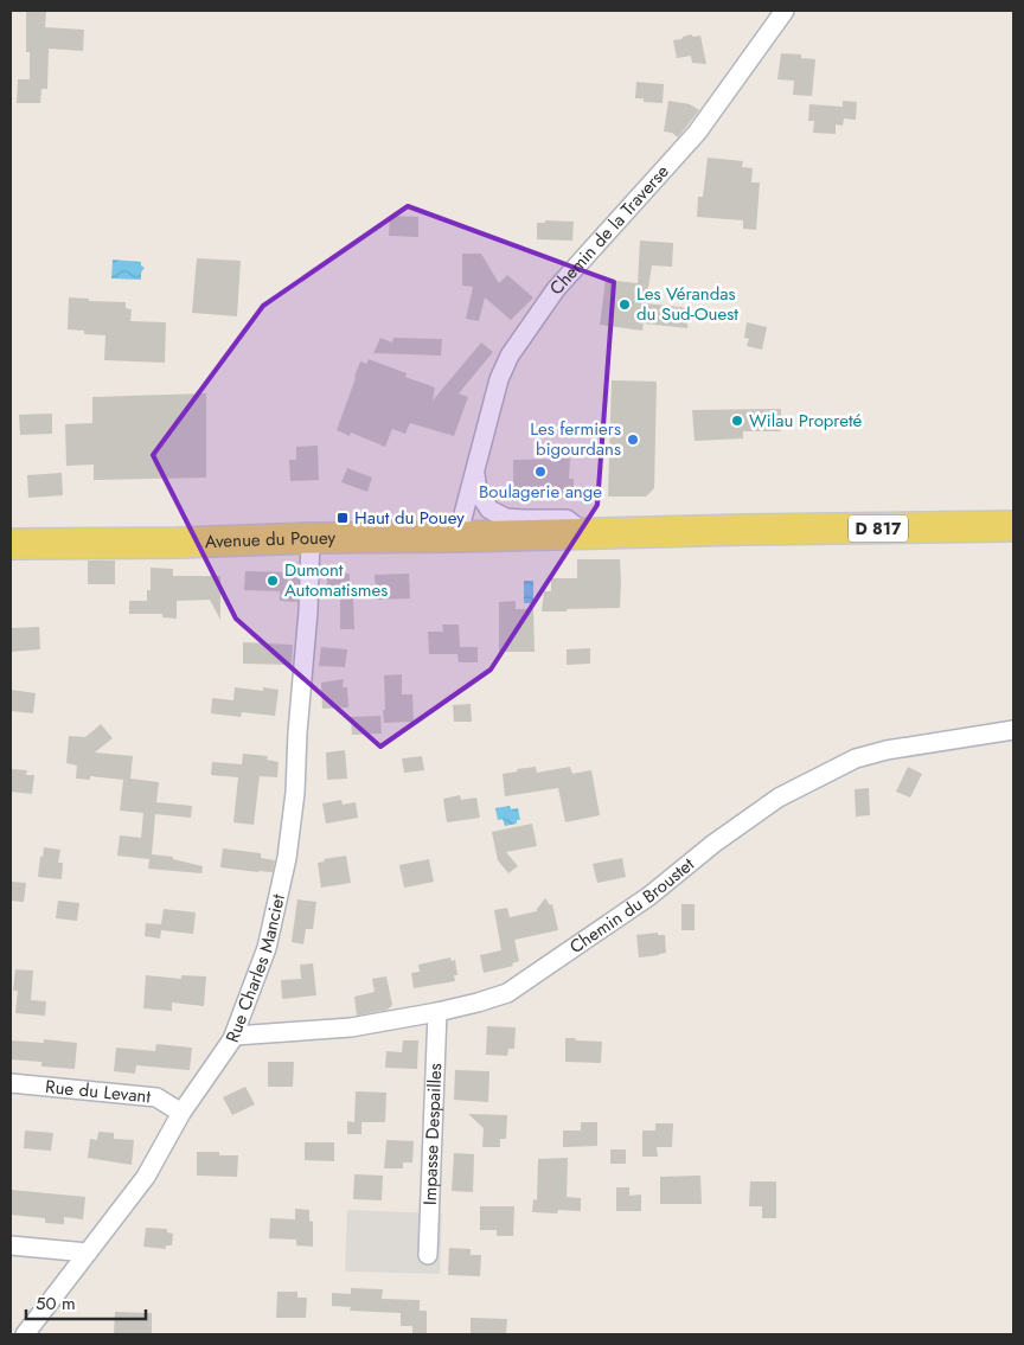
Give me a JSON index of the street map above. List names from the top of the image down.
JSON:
{
  "streets": {
    "main road": ["D 817", "Avenue du Pouey"],
    "street": [
      "Chemin de la Traverse",
      "Chemin du Broustet",
      "Rue Charles Manciet",
      "Rue du Levant",
      "Impasse Despailles"
    ]
  },
  "crossings": [
    ["Chemin de la Traverse", "Avenue du Pouey"],
    ["Avenue du Pouey", "Rue Charles Manciet"],
    ["Chemin du Broustet", "Rue Charles Manciet"],
    ["Chemin du Broustet", "Impasse Despailles"],
    ["Rue Charles Manciet", "Rue du Levant"]
  ],
  "places": {
    "other": [
      "Les Vérandas du Sud-Ouest",
      "Wilau Propreté",
      "Les fermiers bigourdans",
      "Boulagerie ange",
      "Dumont Automatismes"
    ],
    "transit": ["Haut du Pouey"]
  },
  "scale_bar": "50 m"
}
